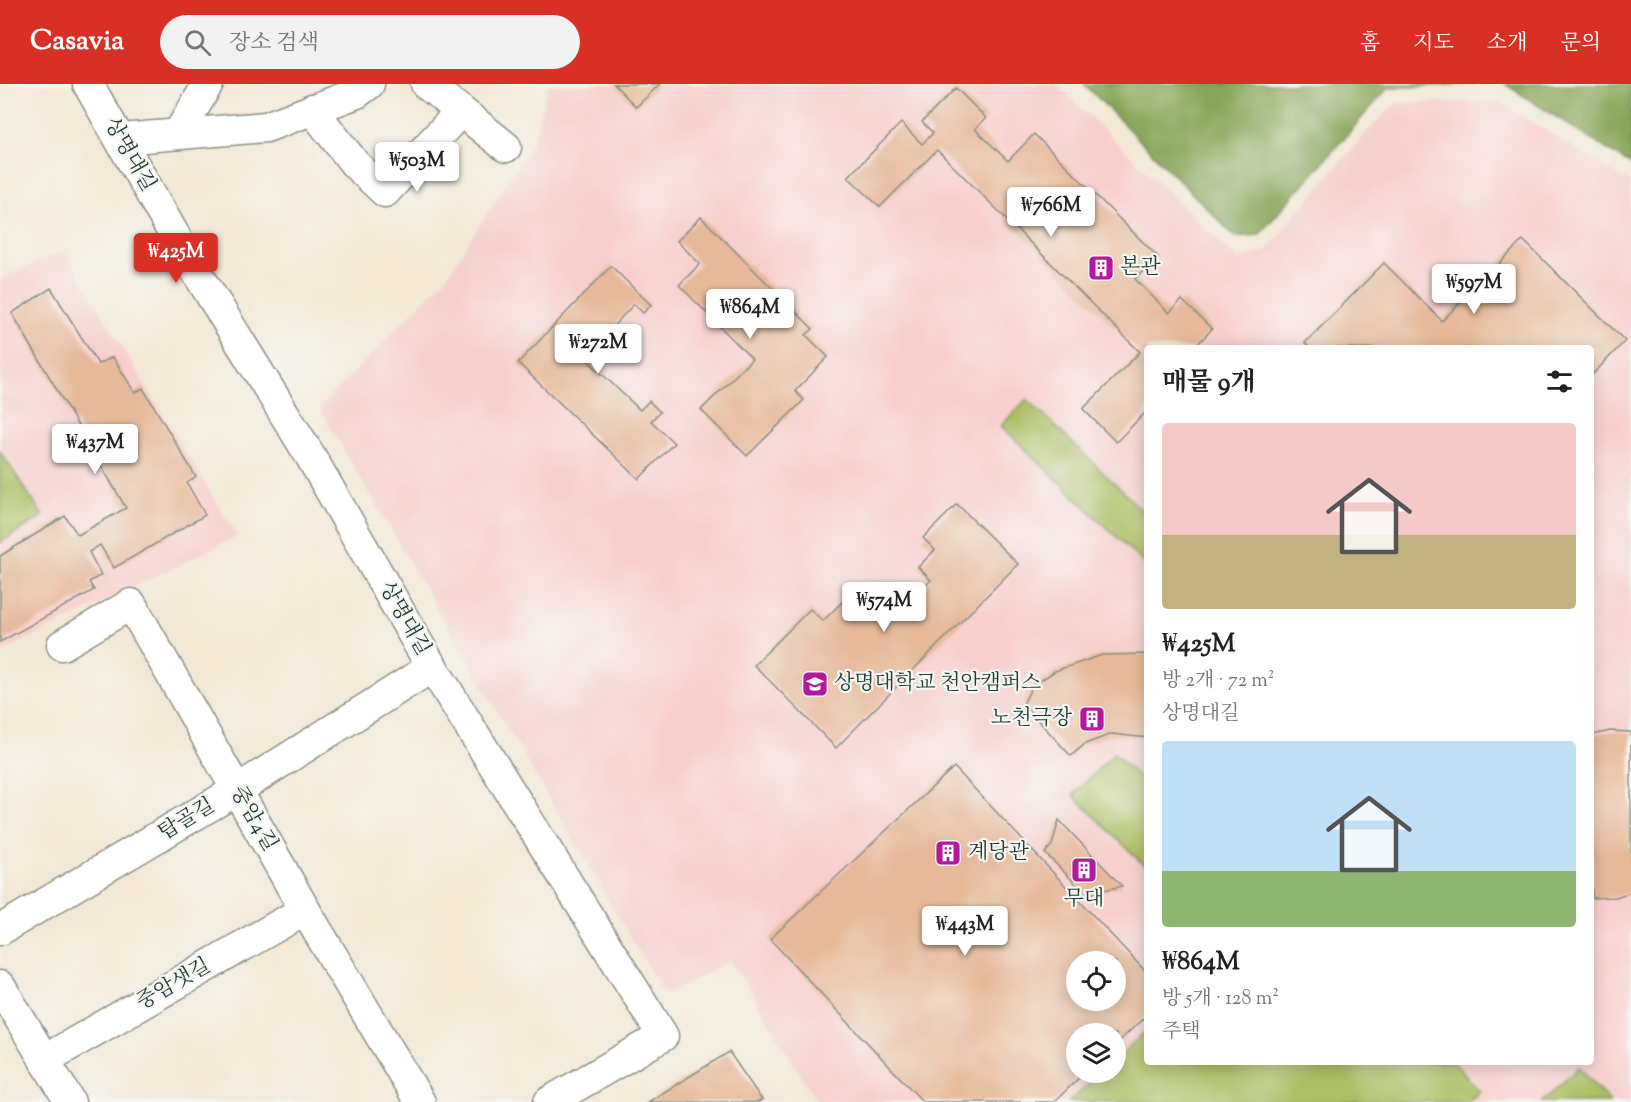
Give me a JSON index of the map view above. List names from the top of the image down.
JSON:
{
  "streets": {
    "street": [
      "상명대길",
      "중암4길",
      "탑골길",
      "중암샛길"
    ]
  },
  "crossings": [
    ["상명대길", "탑골길"],
    ["중암4길", "탑골길"],
    ["중암4길", "중암샛길"]
  ],
  "places": {
    "building": [
      "본관",
      "노천극장",
      "계당관",
      "무대"
    ],
    "school or university": ["상명대학교 천안캠퍼스"]
  },
  "page": {
    "header": "Casavia",
    "search": "장소 검색",
    "nav": [
      "홈",
      "지도",
      "소개",
      "문의"
    ],
    "price": [
      "₩503M",
      "₩766M",
      "₩425M",
      "₩597M",
      "₩864M",
      "₩272M",
      "₩437M",
      "₩574M",
      "₩443M"
    ],
    "heading": "매물 9개",
    "list": [
      {
        "name": "₩425M",
        "note": "방 2개 · 72 m² · 상명대길"
      },
      {
        "name": "₩864M",
        "note": "방 5개 · 128 m² · 주택"
      }
    ]
  }
}
